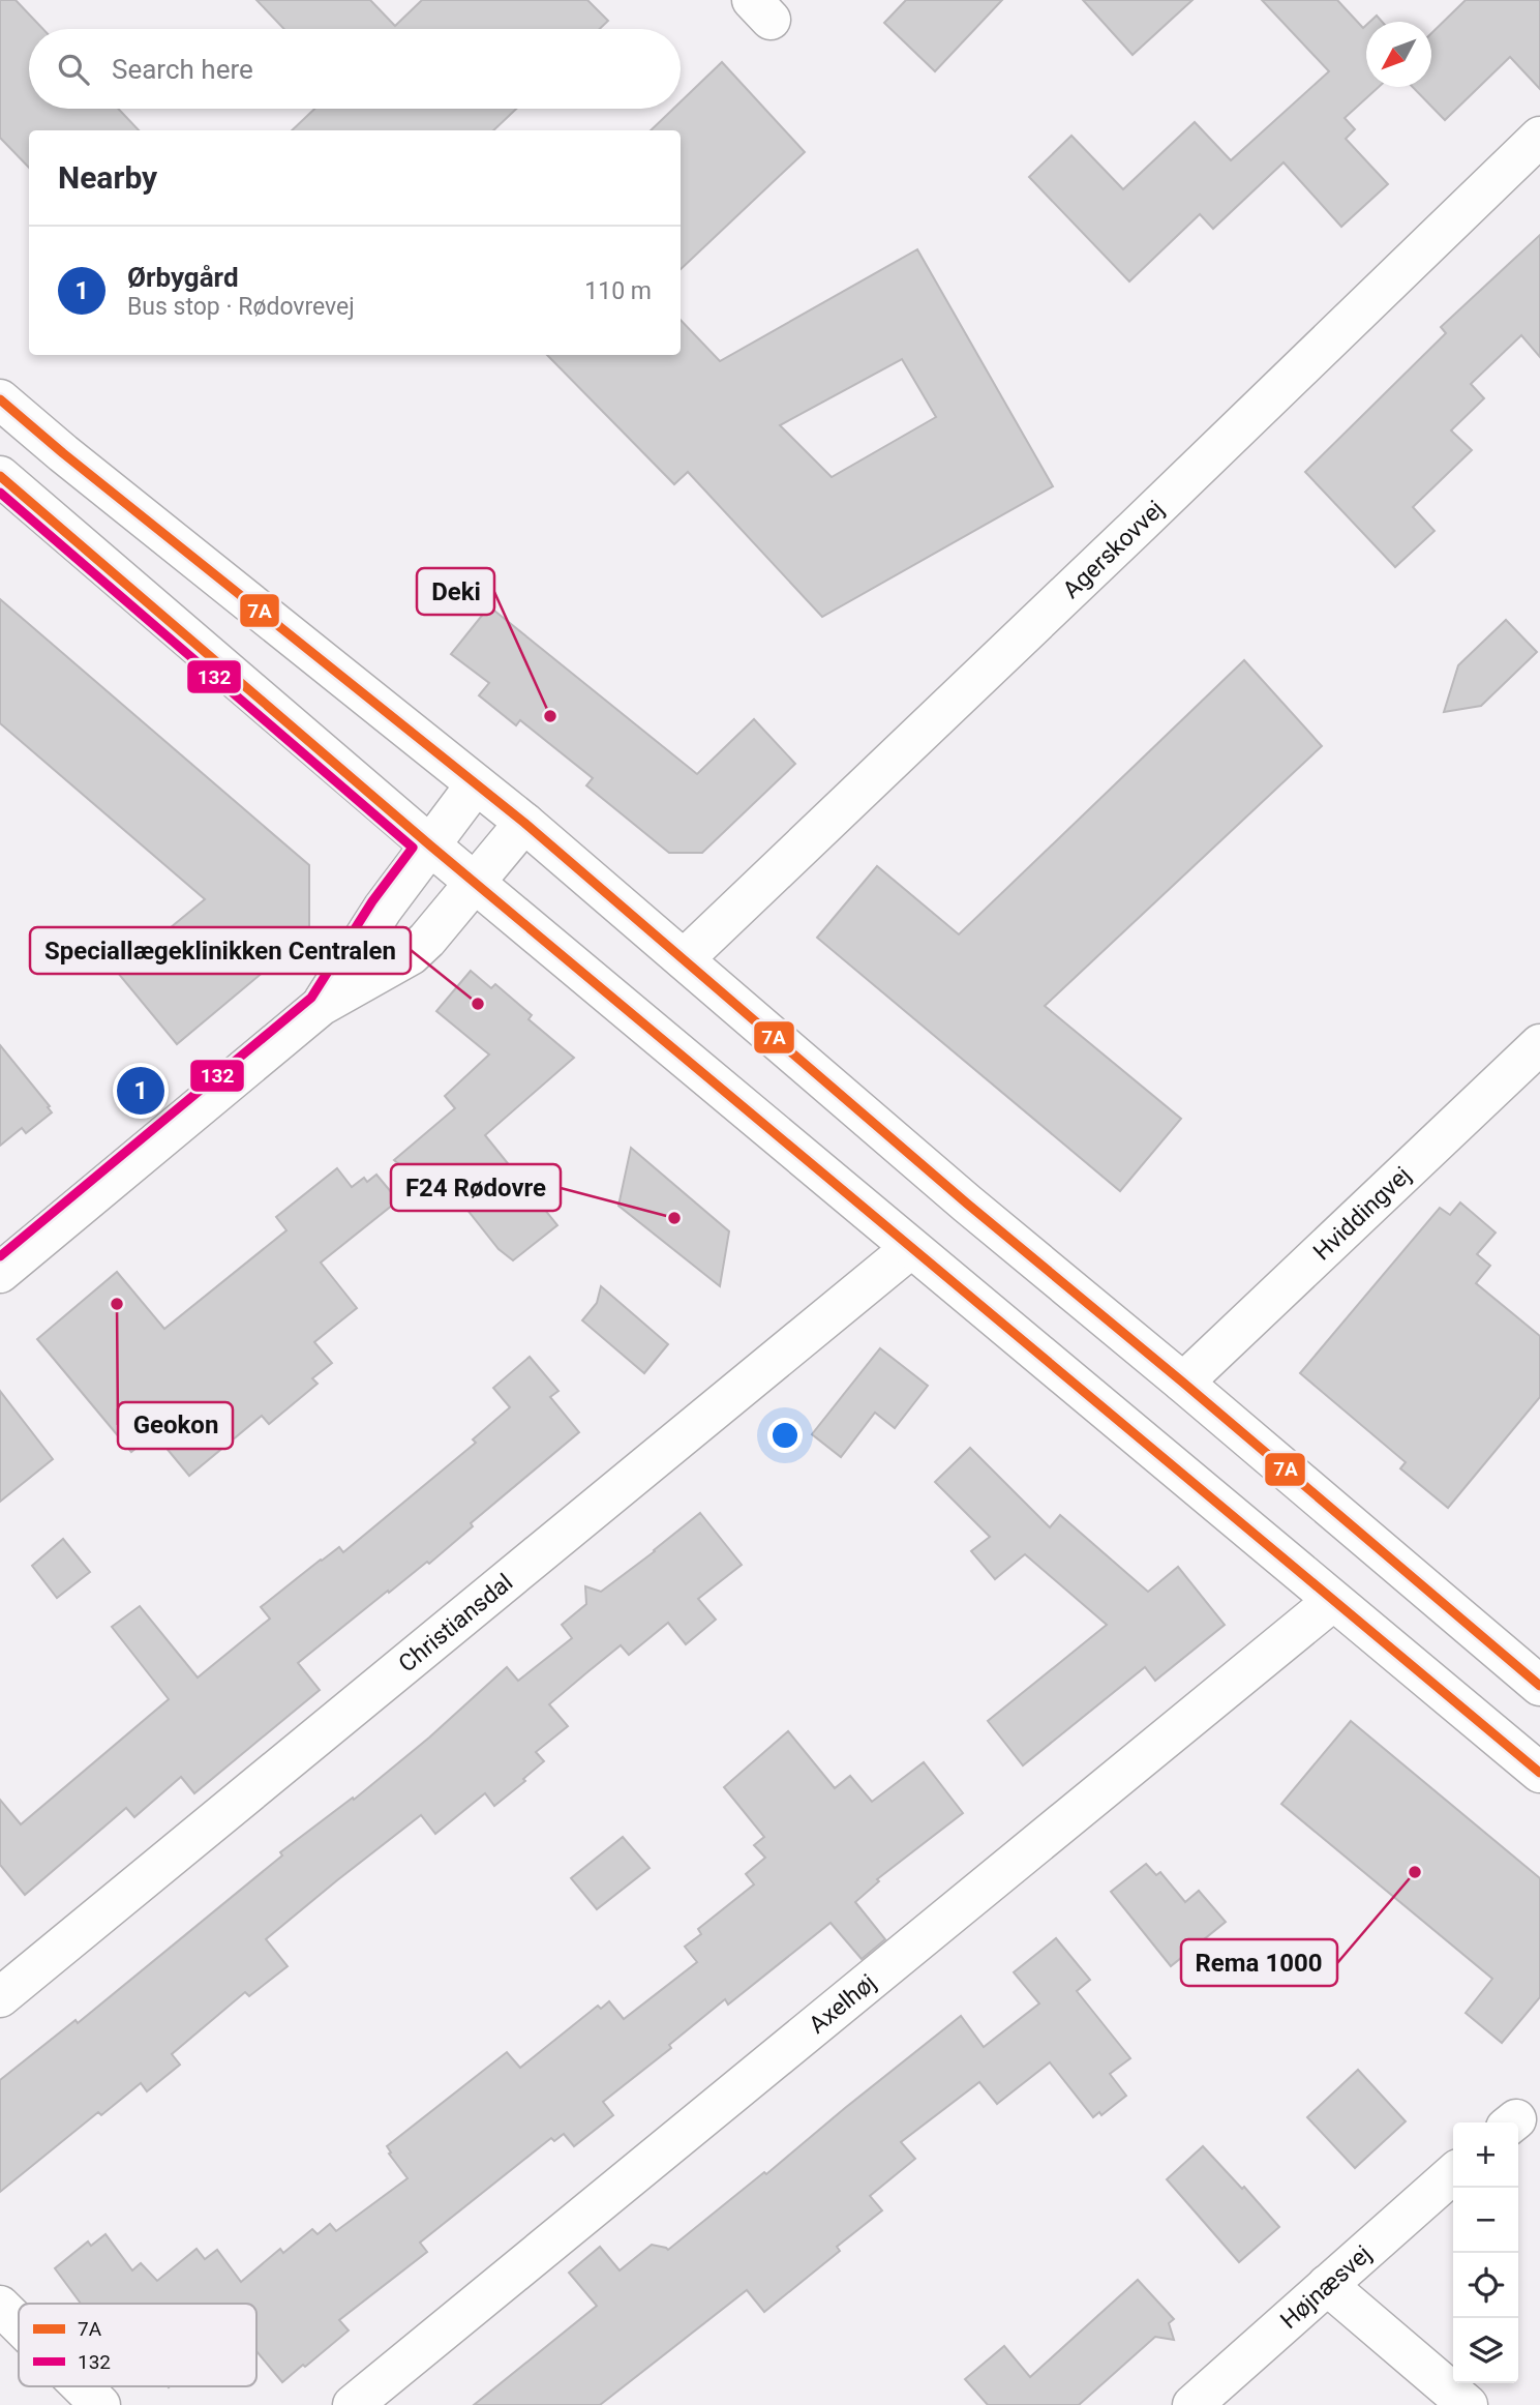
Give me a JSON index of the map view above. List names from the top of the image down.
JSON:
{
  "streets": {
    "street": [
      "Agerskovvej",
      "Hviddingvej",
      "Christiansdal",
      "Axelhøj",
      "Højnæsvej"
    ]
  },
  "places": [
    "Deki",
    "Speciallægeklinikken Centralen",
    "F24 Rødovre",
    "Geokon",
    "Rema 1000"
  ],
  "lines": ["transit line 7A", "transit line 132"],
  "legend": ["7A", "132"],
  "north": "bottom left",
  "page": {
    "search": "Search here",
    "heading": "Nearby",
    "list": [
      {
        "mark": "1",
        "name": "Ørbygård",
        "note": "Bus stop · Rødovrevej",
        "value": "110 m"
      }
    ],
    "pins": "1",
    "map_buttons": ["+", "−"]
  }
}
